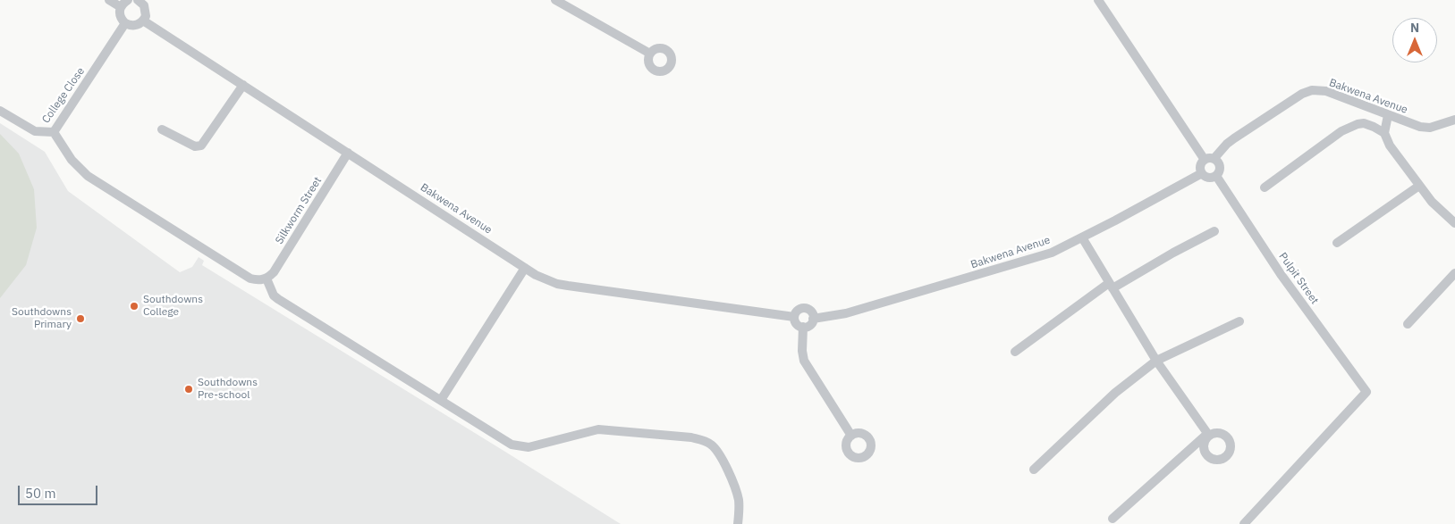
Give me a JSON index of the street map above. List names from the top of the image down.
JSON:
{
  "streets": {
    "street": [
      "College Close",
      "Bakwena Avenue",
      "Silkworm Street",
      "Pulpit Street"
    ]
  },
  "crossings": [
    ["Bakwena Avenue", "Silkworm Street"],
    ["Bakwena Avenue", "Pulpit Street"]
  ],
  "places": ["Southdowns College", "Southdowns Primary", "Southdowns Pre-school"],
  "scale_bar": "50 m",
  "north": "top"
}
